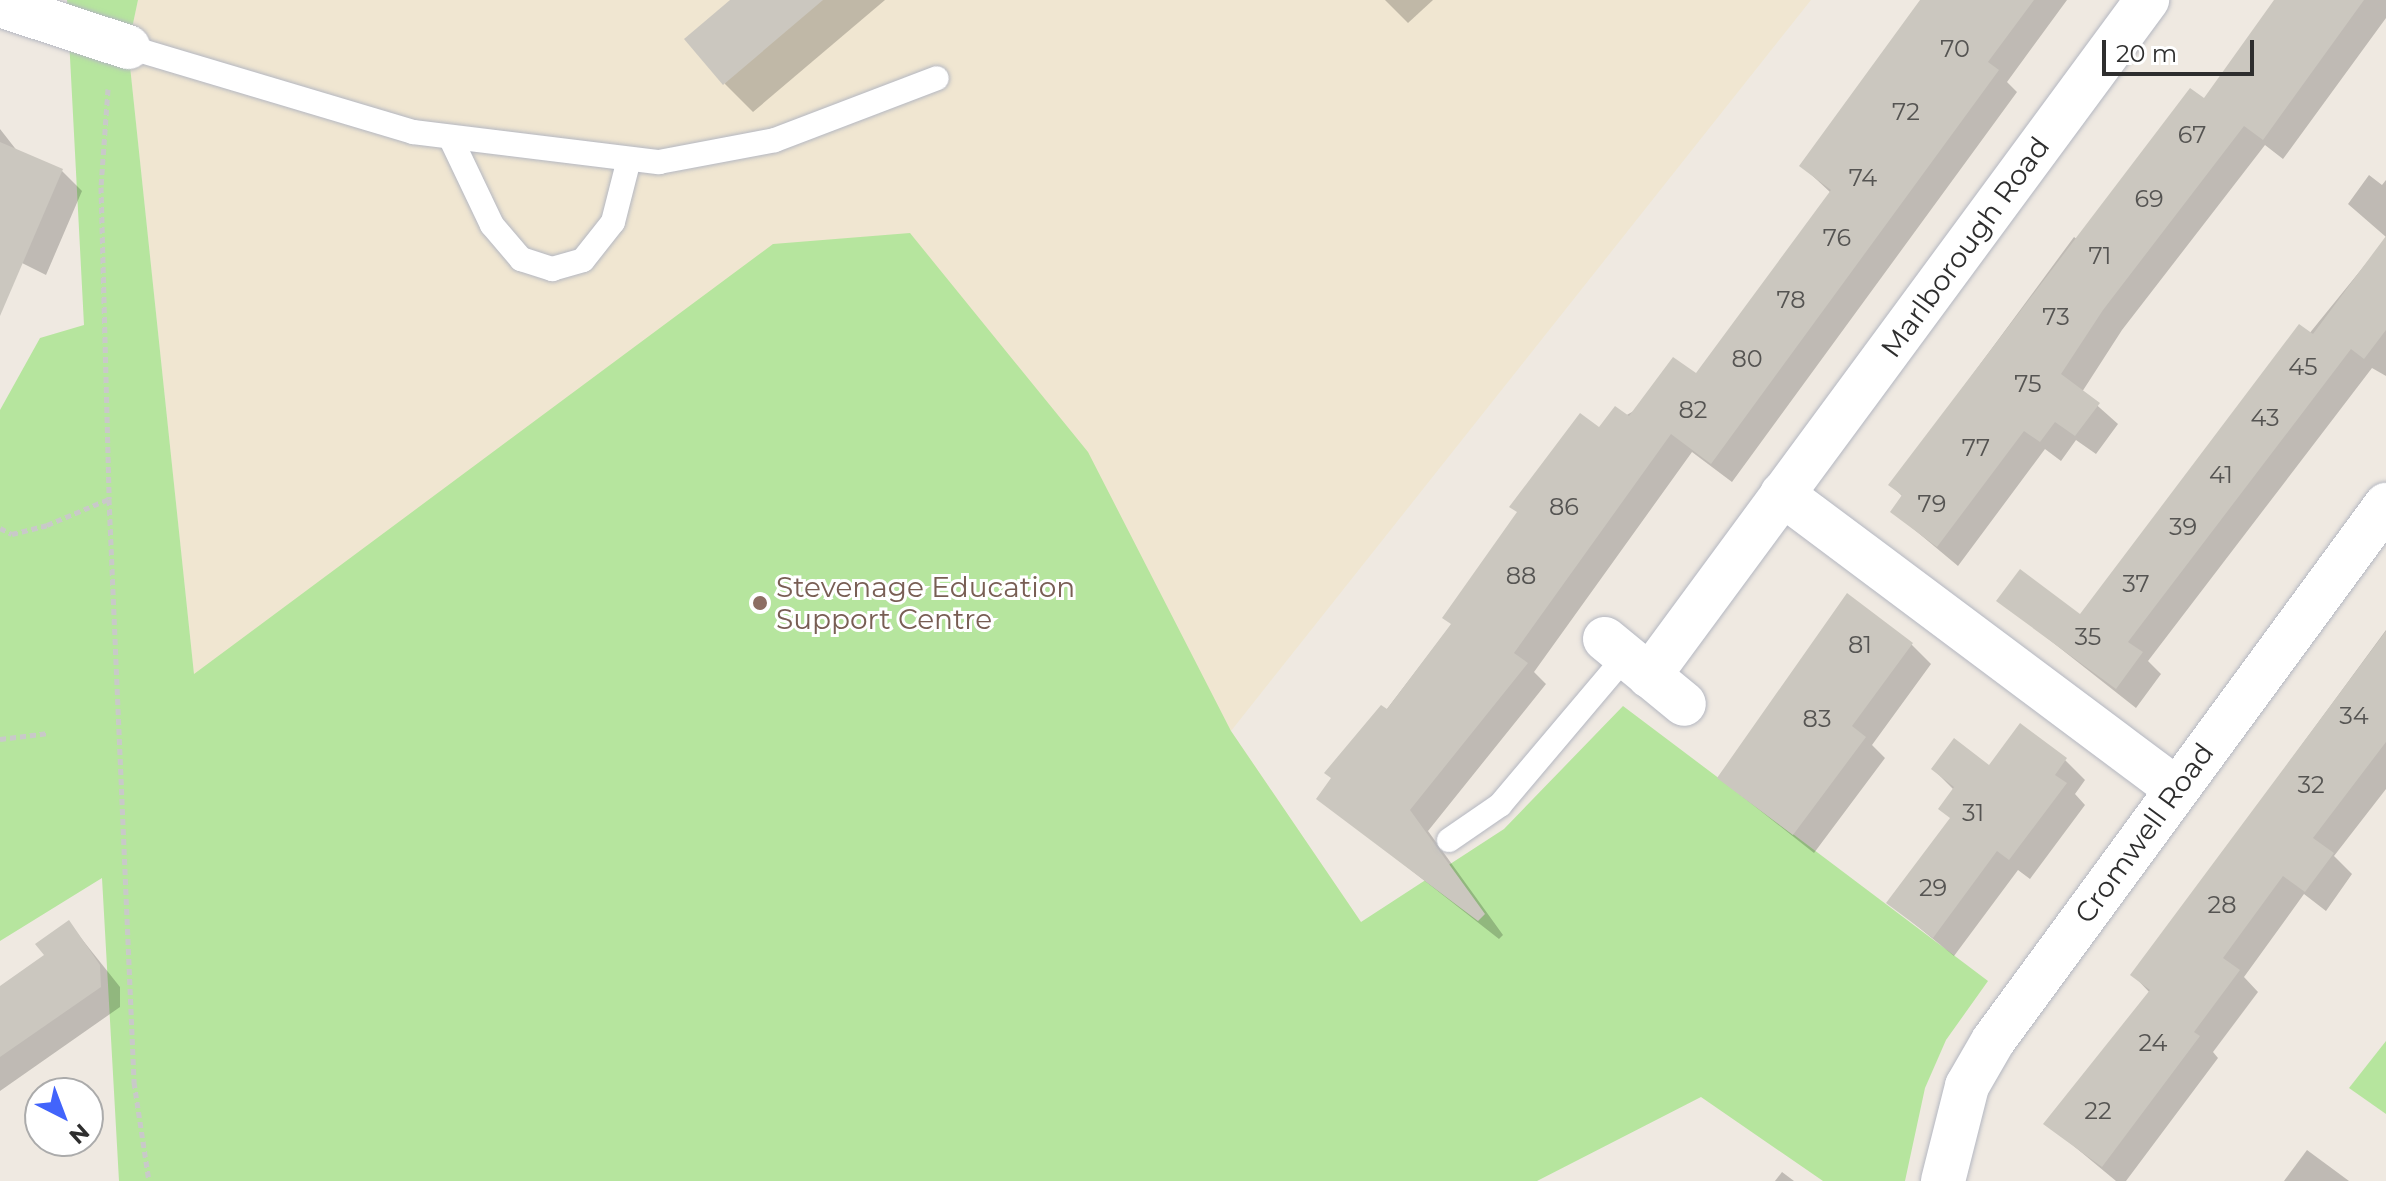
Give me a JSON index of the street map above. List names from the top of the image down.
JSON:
{
  "streets": {
    "street": ["Marlborough Road", "Cromwell Road"]
  },
  "places": ["Stevenage Education Support Centre"],
  "house_numbers": [
    "70",
    "72",
    "67",
    "74",
    "69",
    "76",
    "71",
    "78",
    "73",
    "80",
    "45",
    "75",
    "82",
    "43",
    "77",
    "41",
    "79",
    "86",
    "39",
    "88",
    "37",
    "35",
    "81",
    "34",
    "83",
    "32",
    "31",
    "29",
    "28",
    "24",
    "22"
  ],
  "scale_bar": "20 m",
  "north": "bottom right"
}
